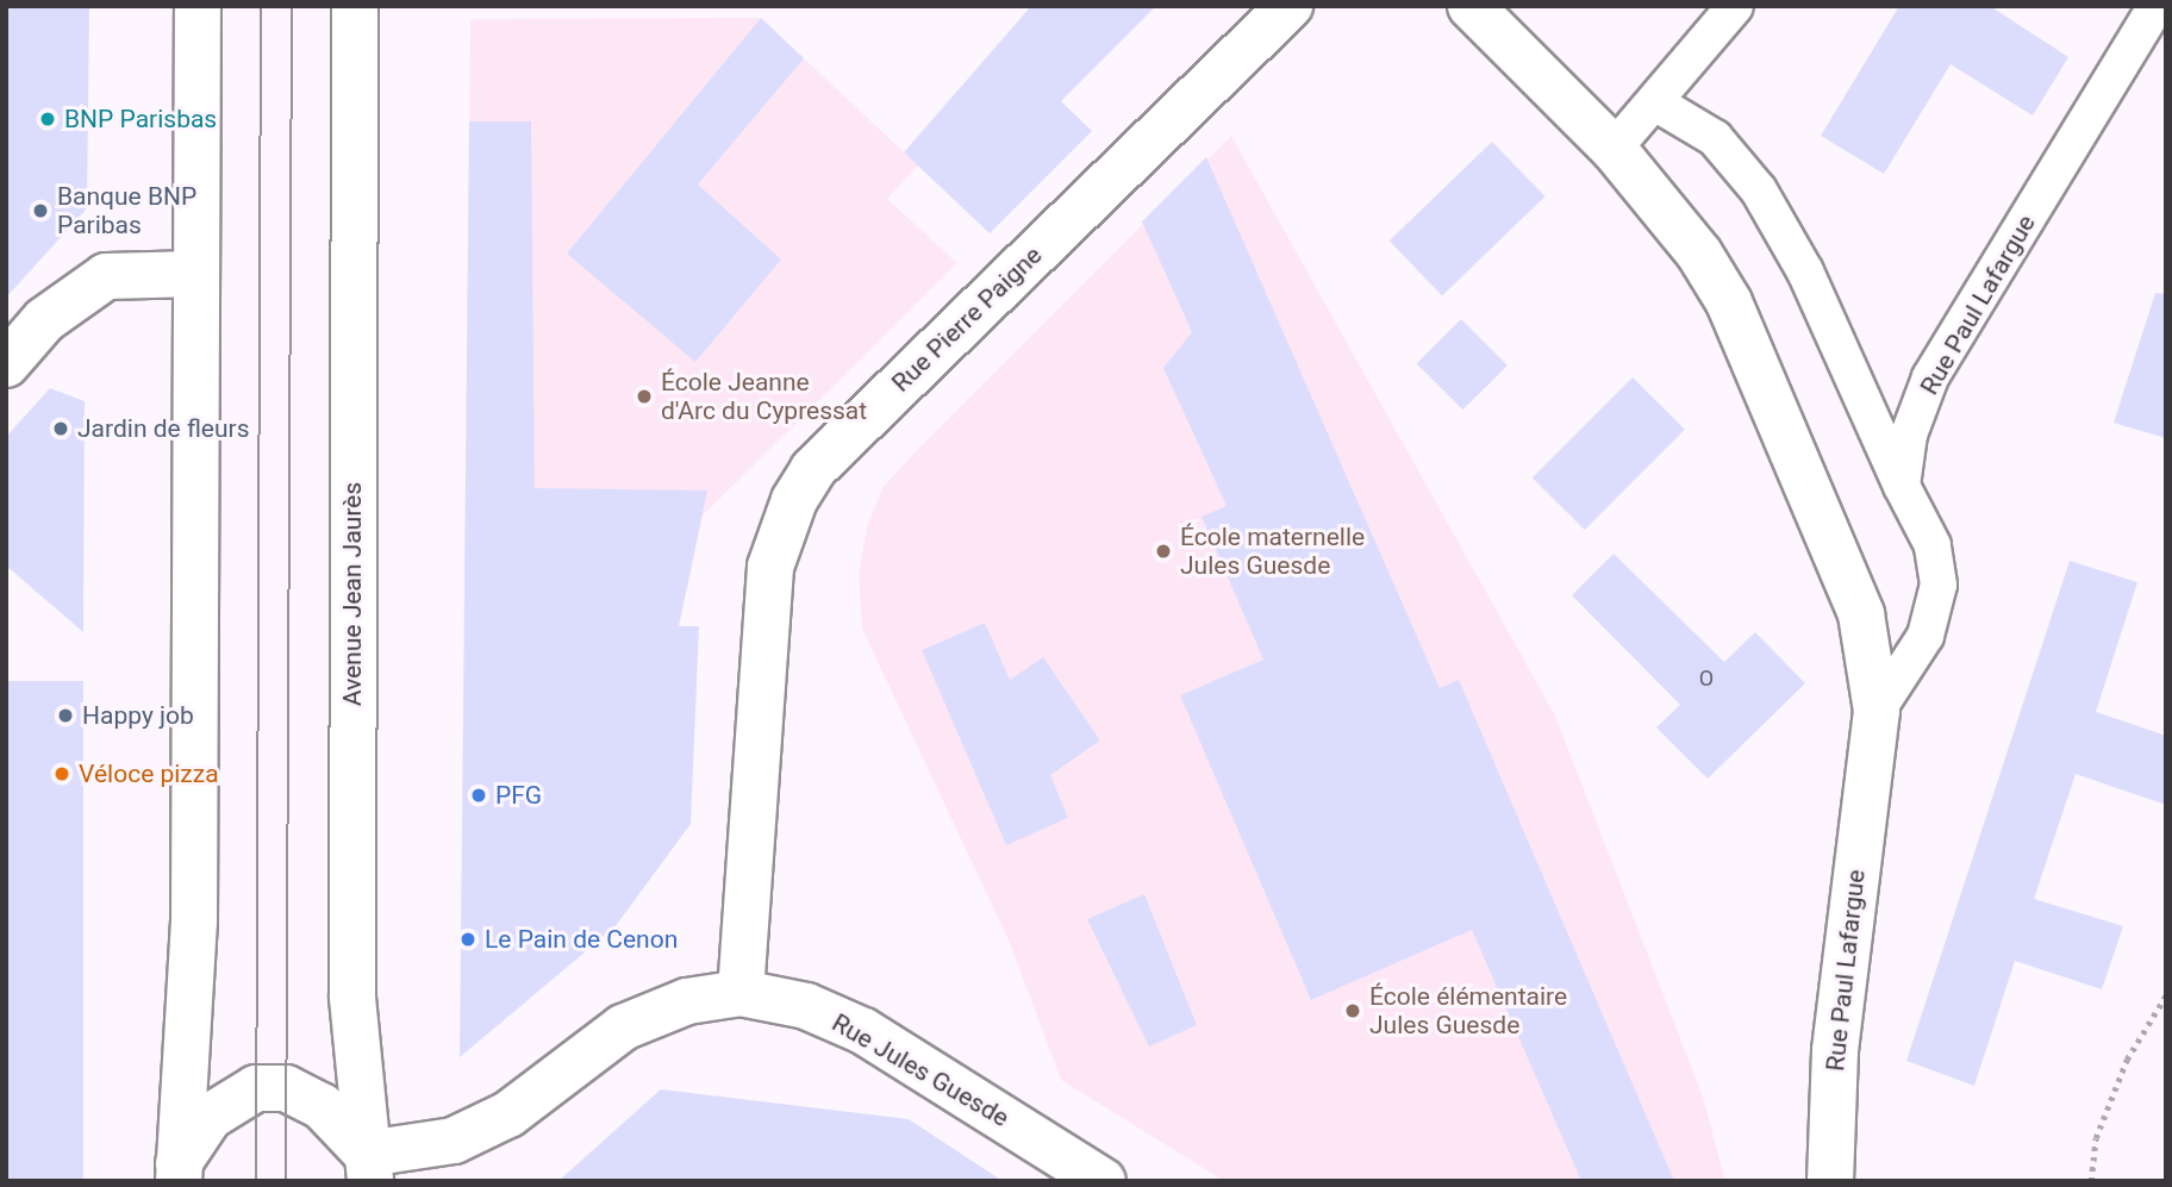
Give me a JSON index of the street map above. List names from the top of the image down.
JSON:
{
  "streets": {
    "street": [
      "Rue Paul Lafargue",
      "Rue Pierre Paigne",
      "Avenue Jean Jaurès",
      "Rue Jules Guesde"
    ]
  },
  "crossings": [
    ["Rue Pierre Paigne", "Rue Jules Guesde"],
    ["Avenue Jean Jaurès", "Rue Jules Guesde"]
  ],
  "places": [
    "BNP Parisbas",
    "Banque BNP Paribas",
    "École Jeanne d'Arc du Cypressat",
    "Jardin de fleurs",
    "École maternelle Jules Guesde",
    "Happy job",
    "Véloce pizza",
    "PFG",
    "Le Pain de Cenon",
    "École élémentaire Jules Guesde"
  ],
  "house_numbers": ["O"]
}
